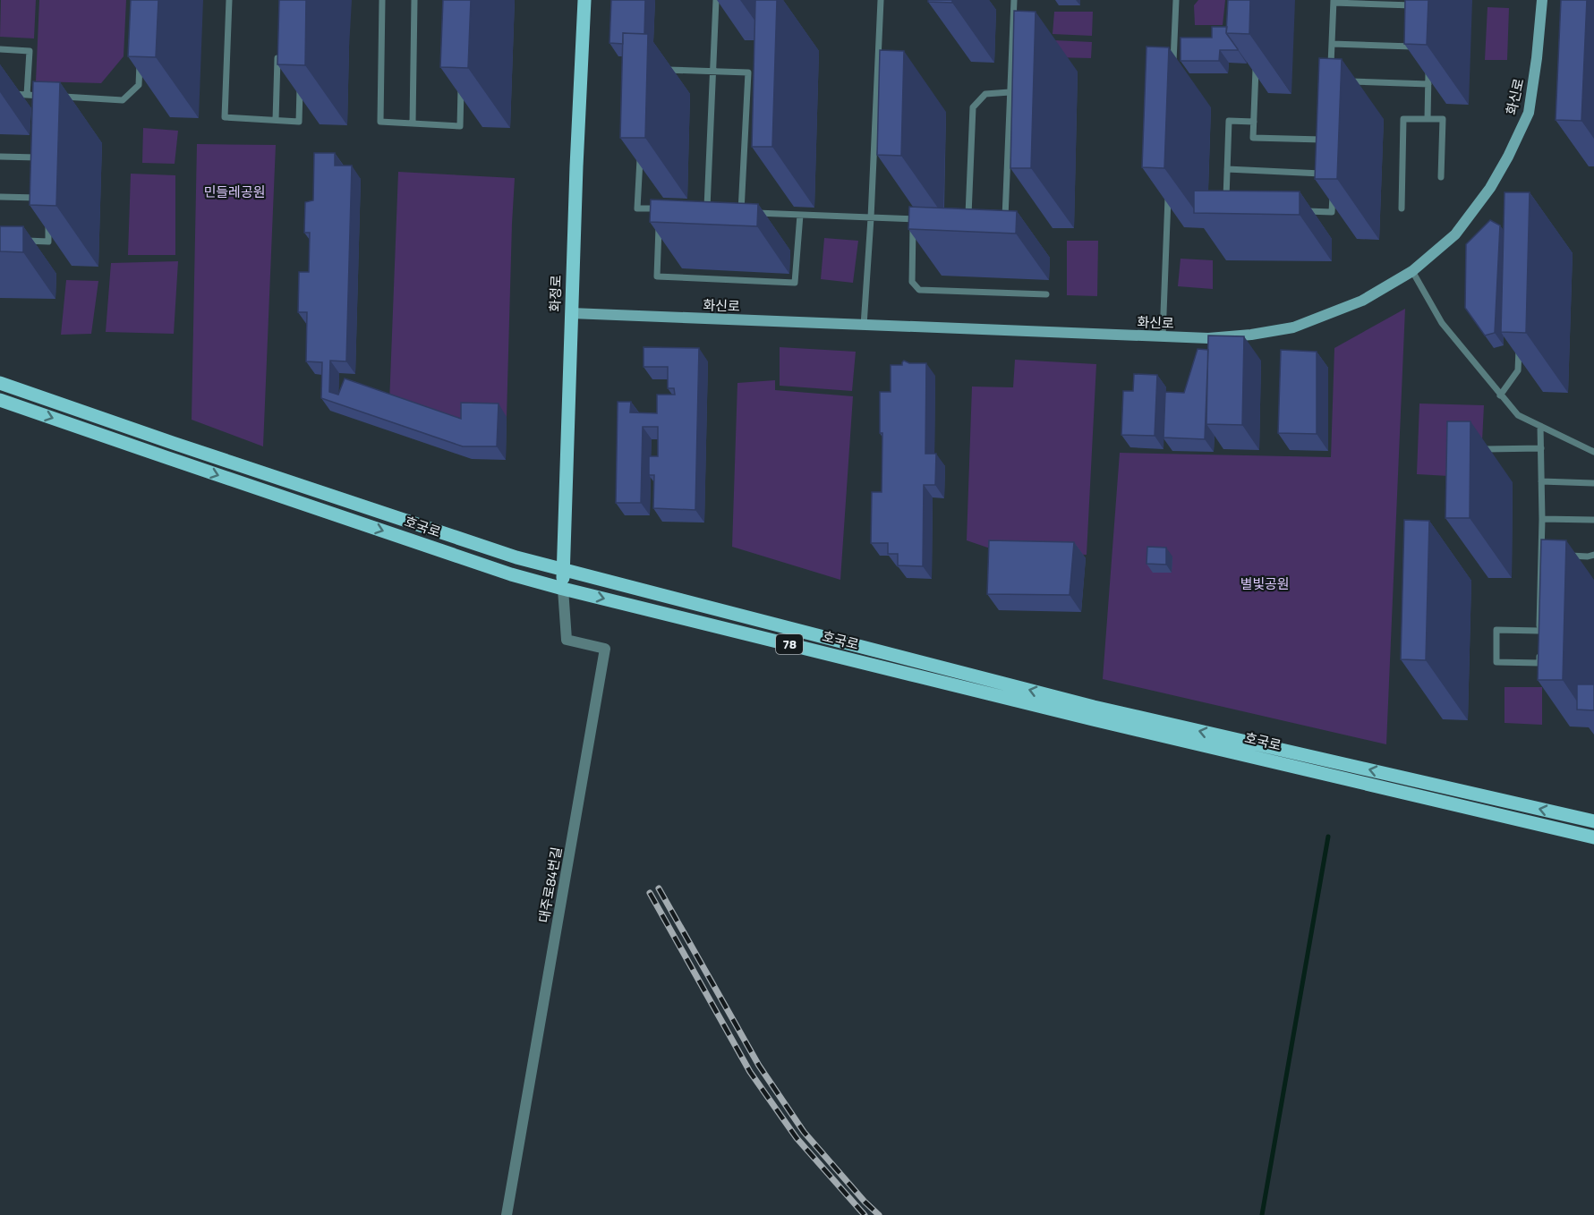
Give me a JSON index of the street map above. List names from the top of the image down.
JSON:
{
  "streets": {
    "main road": [
      "화신로",
      "화정로",
      "호국로",
      "78"
    ],
    "street": ["대주로84번길"]
  },
  "crossings": [
    ["화신로", "화정로"],
    ["화정로", "호국로"],
    ["화정로", "대주로84번길"],
    ["호국로", "대주로84번길"]
  ],
  "parks": ["민들레공원", "별빛공원"]
}
